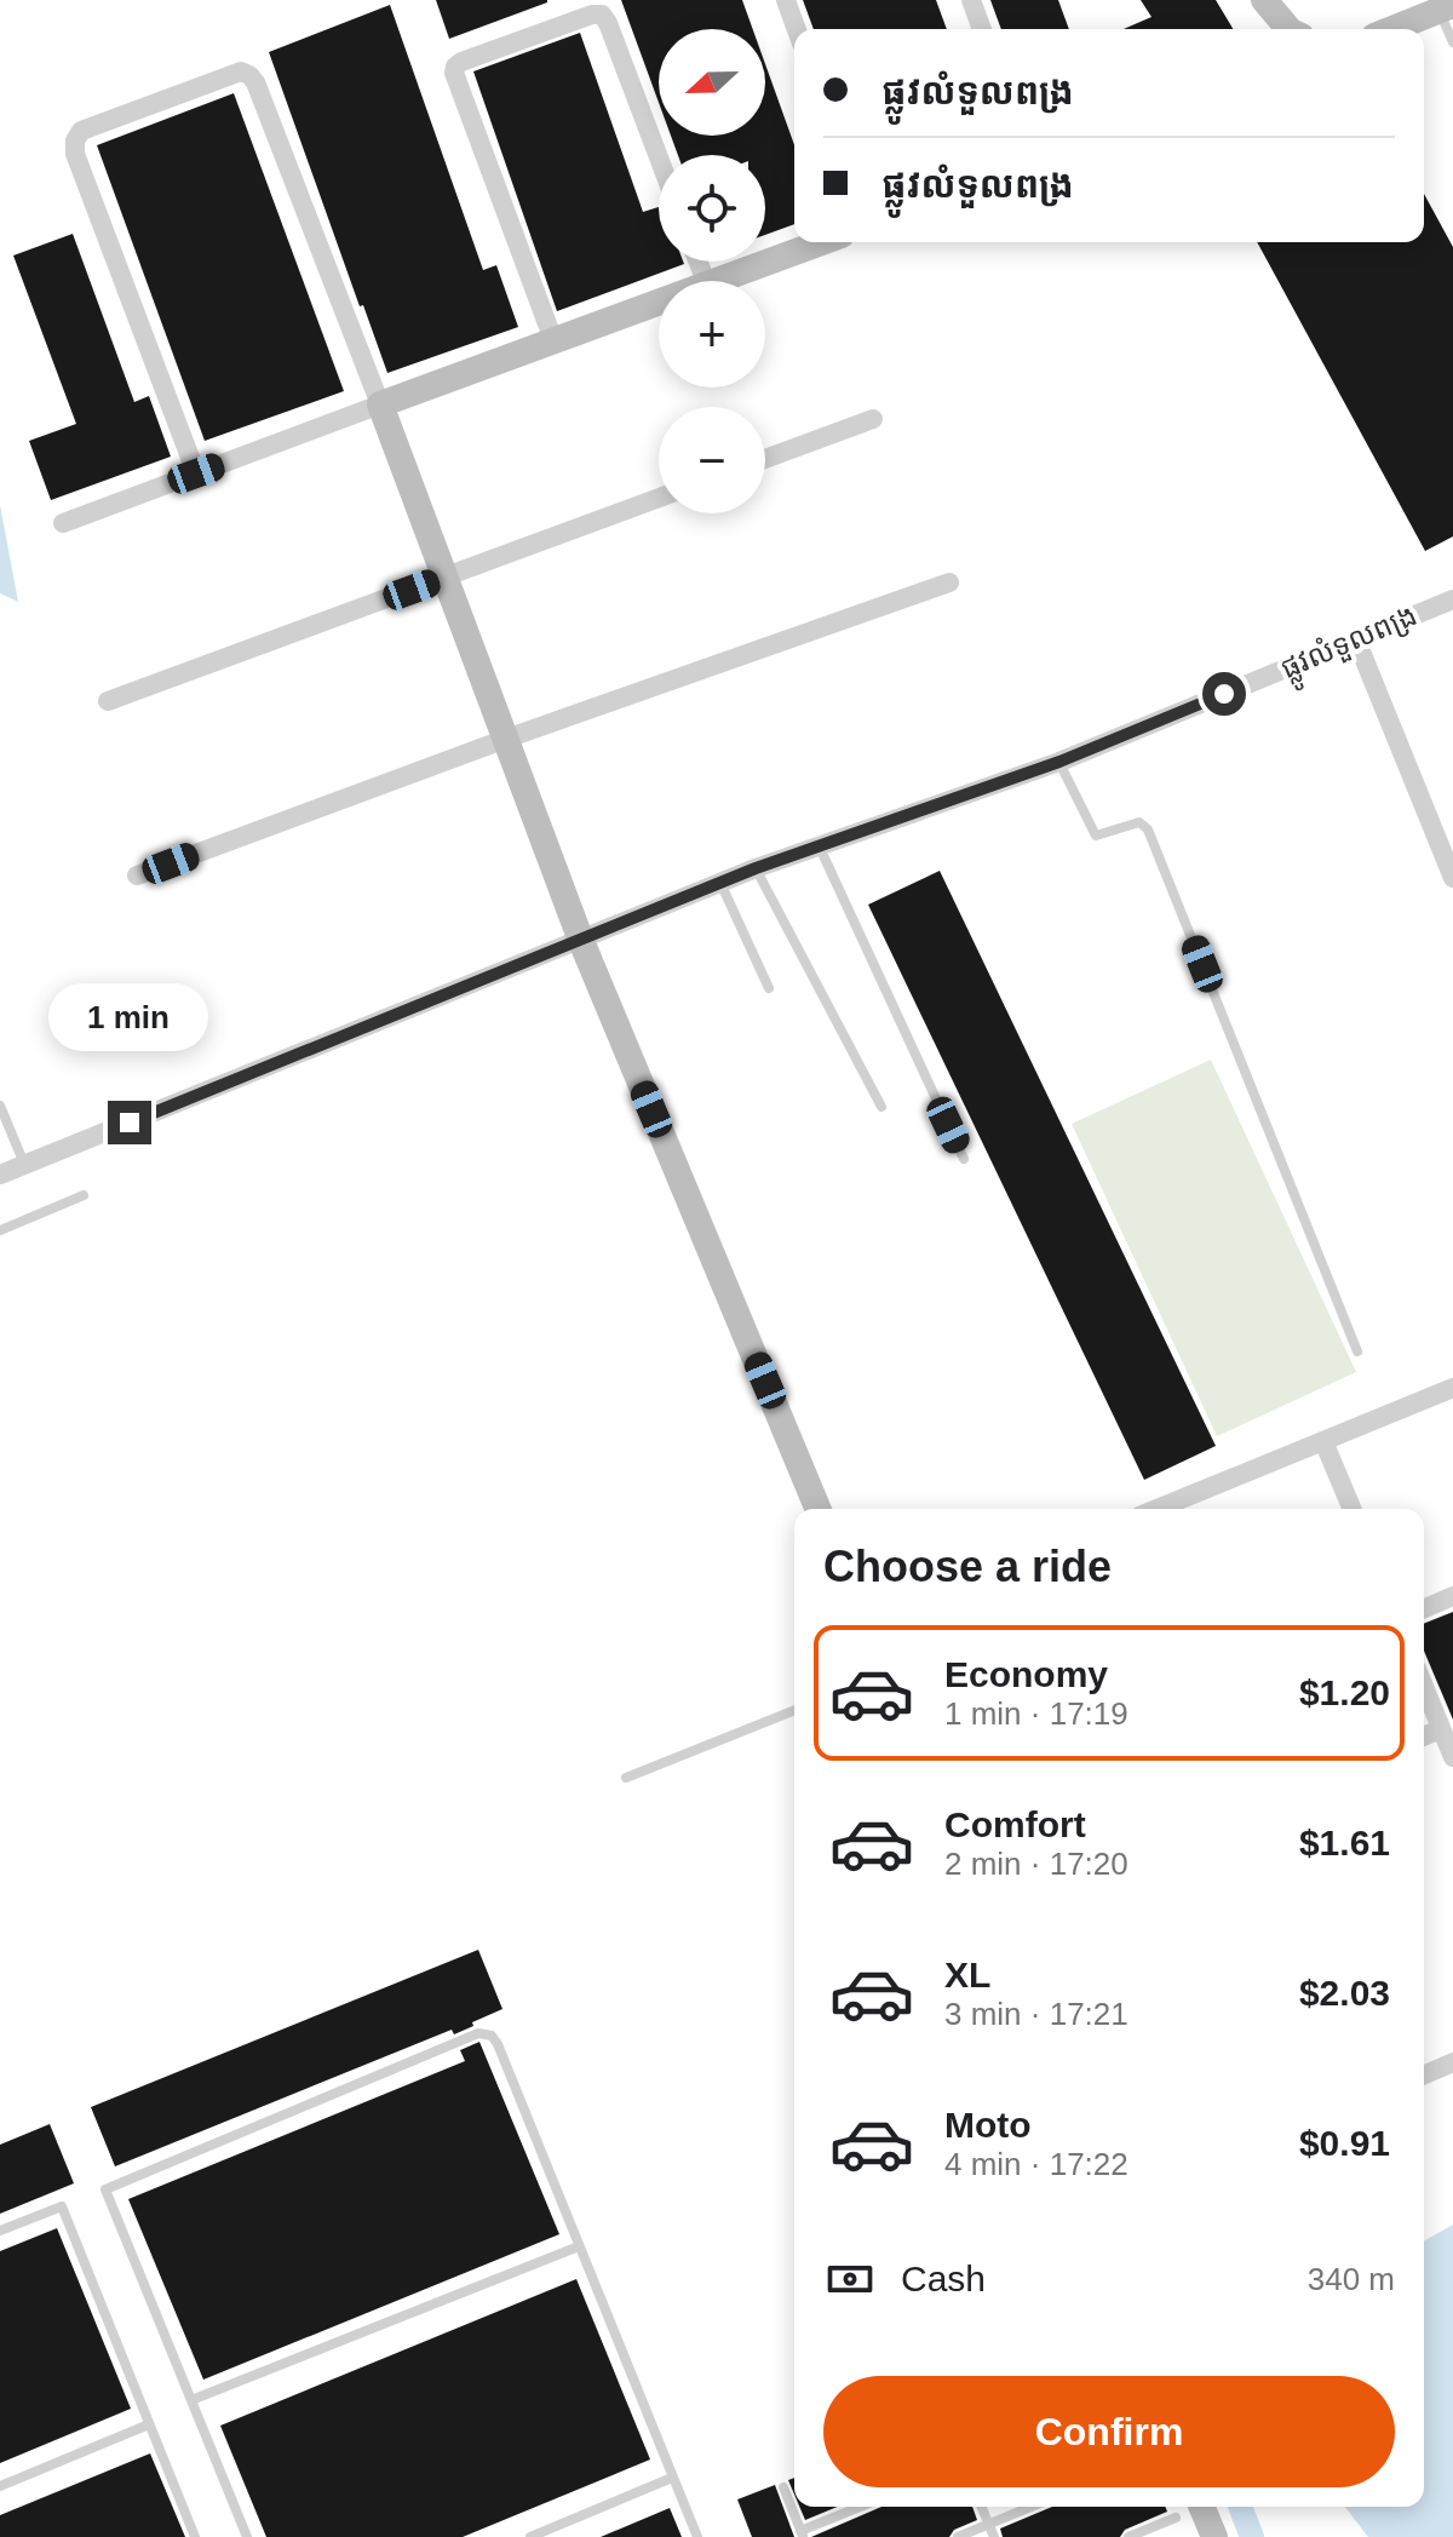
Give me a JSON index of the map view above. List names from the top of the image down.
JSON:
{
  "streets": {
    "street": ["ផ្លូវលំទួលពង្រ"]
  },
  "north": "left",
  "page": {
    "map_buttons": ["+", "−"],
    "banner": ["ផ្លូវលំទួលពង្រ", "ផ្លូវលំទួលពង្រ"],
    "bubble": "1 min",
    "heading": "Choose a ride",
    "list": [
      {
        "name": "Economy",
        "note": "1 min · 17:19",
        "value": "$1.20"
      },
      {
        "name": "Comfort",
        "note": "2 min · 17:20",
        "value": "$1.61"
      },
      {
        "name": "XL",
        "note": "3 min · 17:21",
        "value": "$2.03"
      },
      {
        "name": "Moto",
        "note": "4 min · 17:22",
        "value": "$0.91"
      }
    ],
    "pay": ["Cash", "340 m"],
    "buttons": "Confirm"
  }
}
